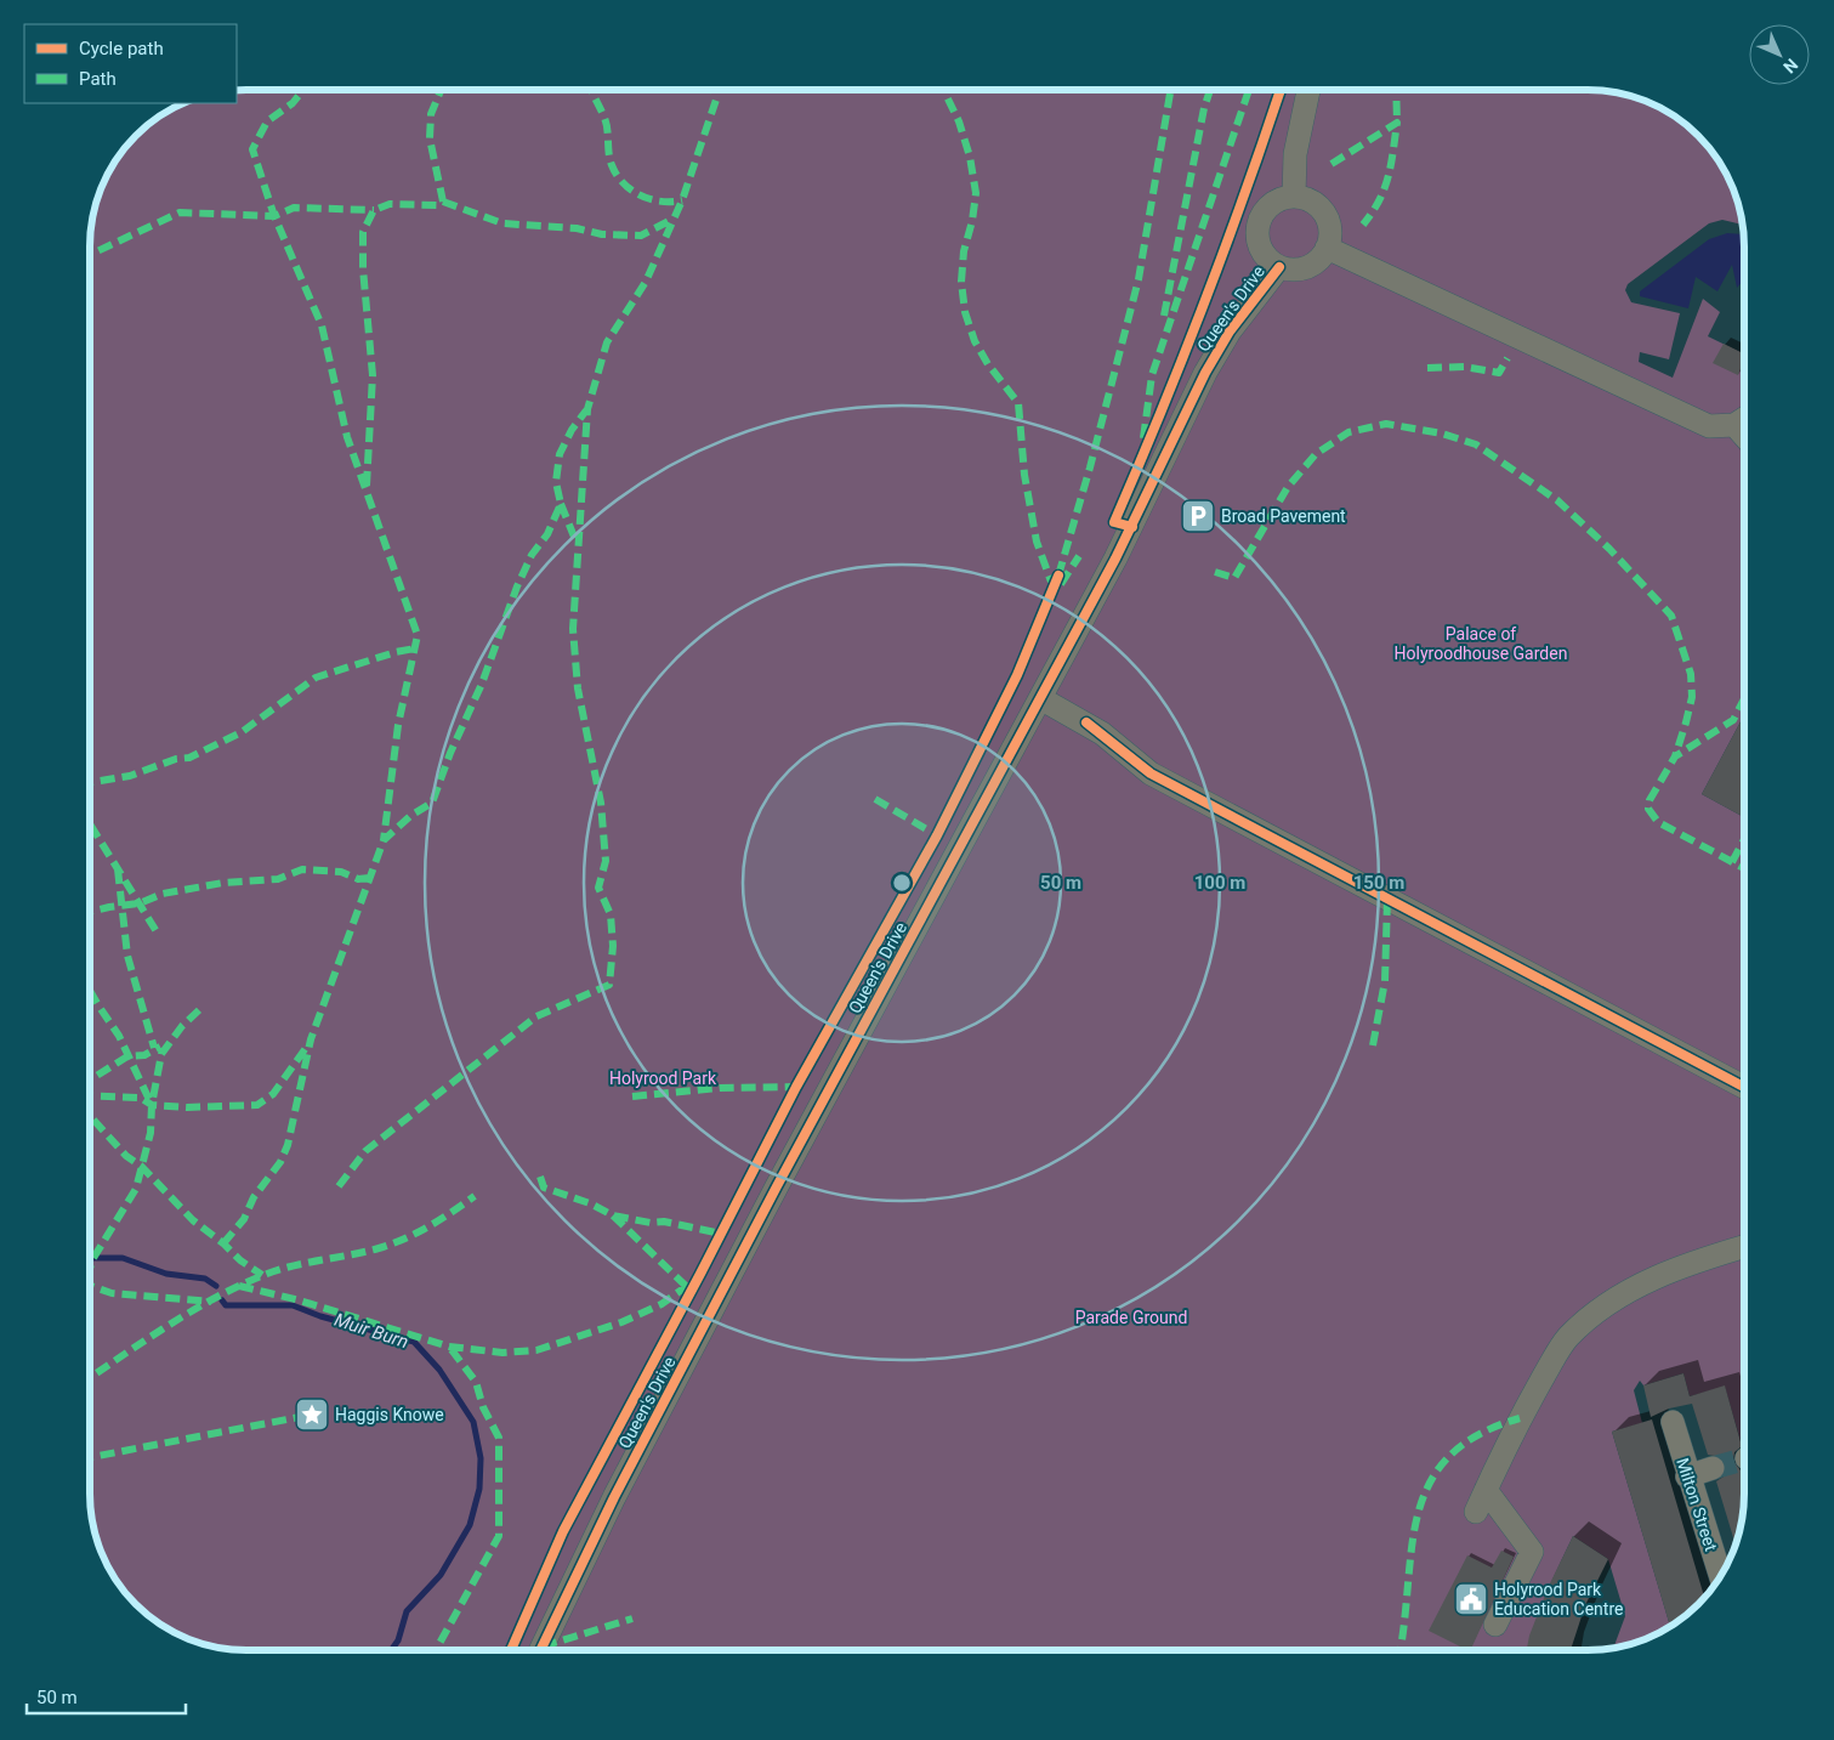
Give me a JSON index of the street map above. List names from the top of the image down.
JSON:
{
  "streets": {
    "street": ["Queen's Drive", "Milton Street"]
  },
  "water": ["Muir Burn"],
  "parks": ["Palace of Holyroodhouse Garden", "Holyrood Park", "Parade Ground"],
  "places": {
    "parking": ["Broad Pavement"],
    "place": ["Haggis Knowe"],
    "public building": ["Holyrood Park Education Centre"]
  },
  "legend": ["Cycle path", "Path"],
  "scale_bar": "50 m",
  "north": "bottom right",
  "rings": ["50 m", "100 m", "150 m"]
}
